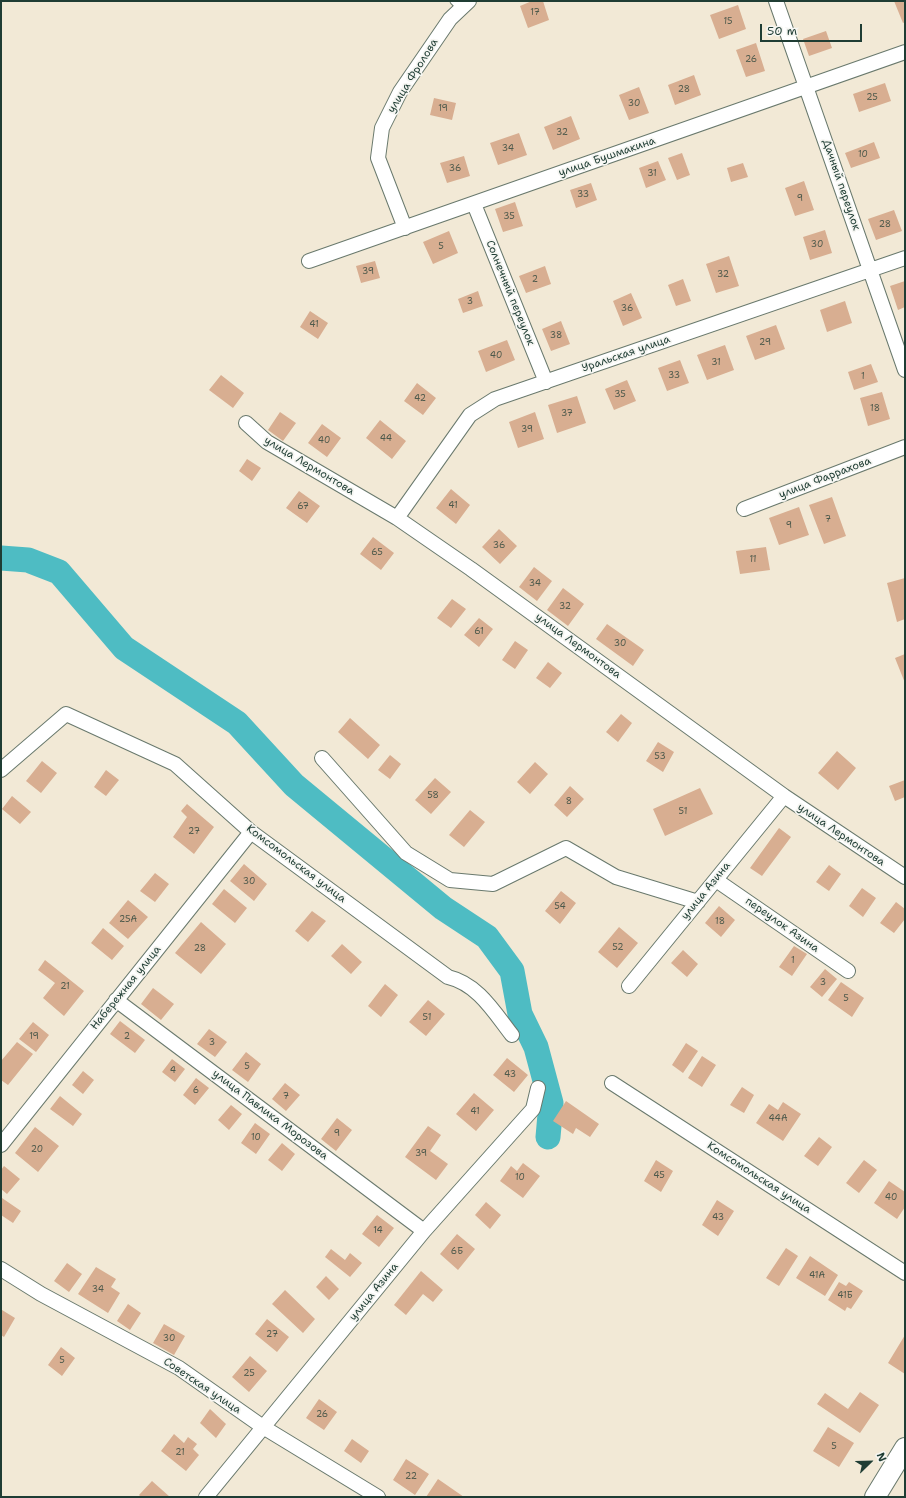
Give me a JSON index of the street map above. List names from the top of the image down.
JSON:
{
  "streets": {
    "street": [
      "улица Фролова",
      "улица Бушмакина",
      "Дачный переулок",
      "Солнечный переулок",
      "Уральская улица",
      "улица Лермонтова",
      "улица Фаррахова",
      "Комсомольская улица",
      "улица Азина",
      "переулок Азина",
      "Набережная улица",
      "улица Павлика Морозова",
      "Советская улица"
    ]
  },
  "crossings": [
    ["улица Фролова", "улица Бушмакина"],
    ["улица Бушмакина", "Дачный переулок"],
    ["улица Бушмакина", "Солнечный переулок"],
    ["Дачный переулок", "Уральская улица"],
    ["Солнечный переулок", "Уральская улица"],
    ["Уральская улица", "улица Лермонтова"],
    ["улица Лермонтова", "улица Азина"],
    ["Комсомольская улица", "Набережная улица"],
    ["улица Азина", "переулок Азина"],
    ["улица Азина", "улица Павлика Морозова"],
    ["улица Азина", "Советская улица"],
    ["Набережная улица", "улица Павлика Морозова"]
  ],
  "house_numbers": [
    "17",
    "15",
    "26",
    "28",
    "25",
    "30",
    "19",
    "32",
    "34",
    "10",
    "36",
    "31",
    "33",
    "9",
    "35",
    "28",
    "30",
    "5",
    "39",
    "32",
    "2",
    "3",
    "36",
    "41",
    "38",
    "29",
    "40",
    "31",
    "33",
    "1",
    "35",
    "42",
    "18",
    "37",
    "39",
    "44",
    "40",
    "41",
    "67",
    "7",
    "9",
    "36",
    "65",
    "11",
    "34",
    "32",
    "61",
    "30",
    "53",
    "58",
    "8",
    "51",
    "27",
    "30",
    "54",
    "25А",
    "18",
    "52",
    "28",
    "1",
    "3",
    "21",
    "5",
    "51",
    "19",
    "2",
    "3",
    "5",
    "4",
    "43",
    "6",
    "7",
    "41",
    "44А",
    "9",
    "10",
    "20",
    "39",
    "45",
    "10",
    "40",
    "43",
    "14",
    "6Б",
    "41А",
    "34",
    "41Б",
    "27",
    "30",
    "5",
    "25",
    "26",
    "5",
    "21",
    "22"
  ],
  "scale_bar": "50 m",
  "north": "top right"
}
